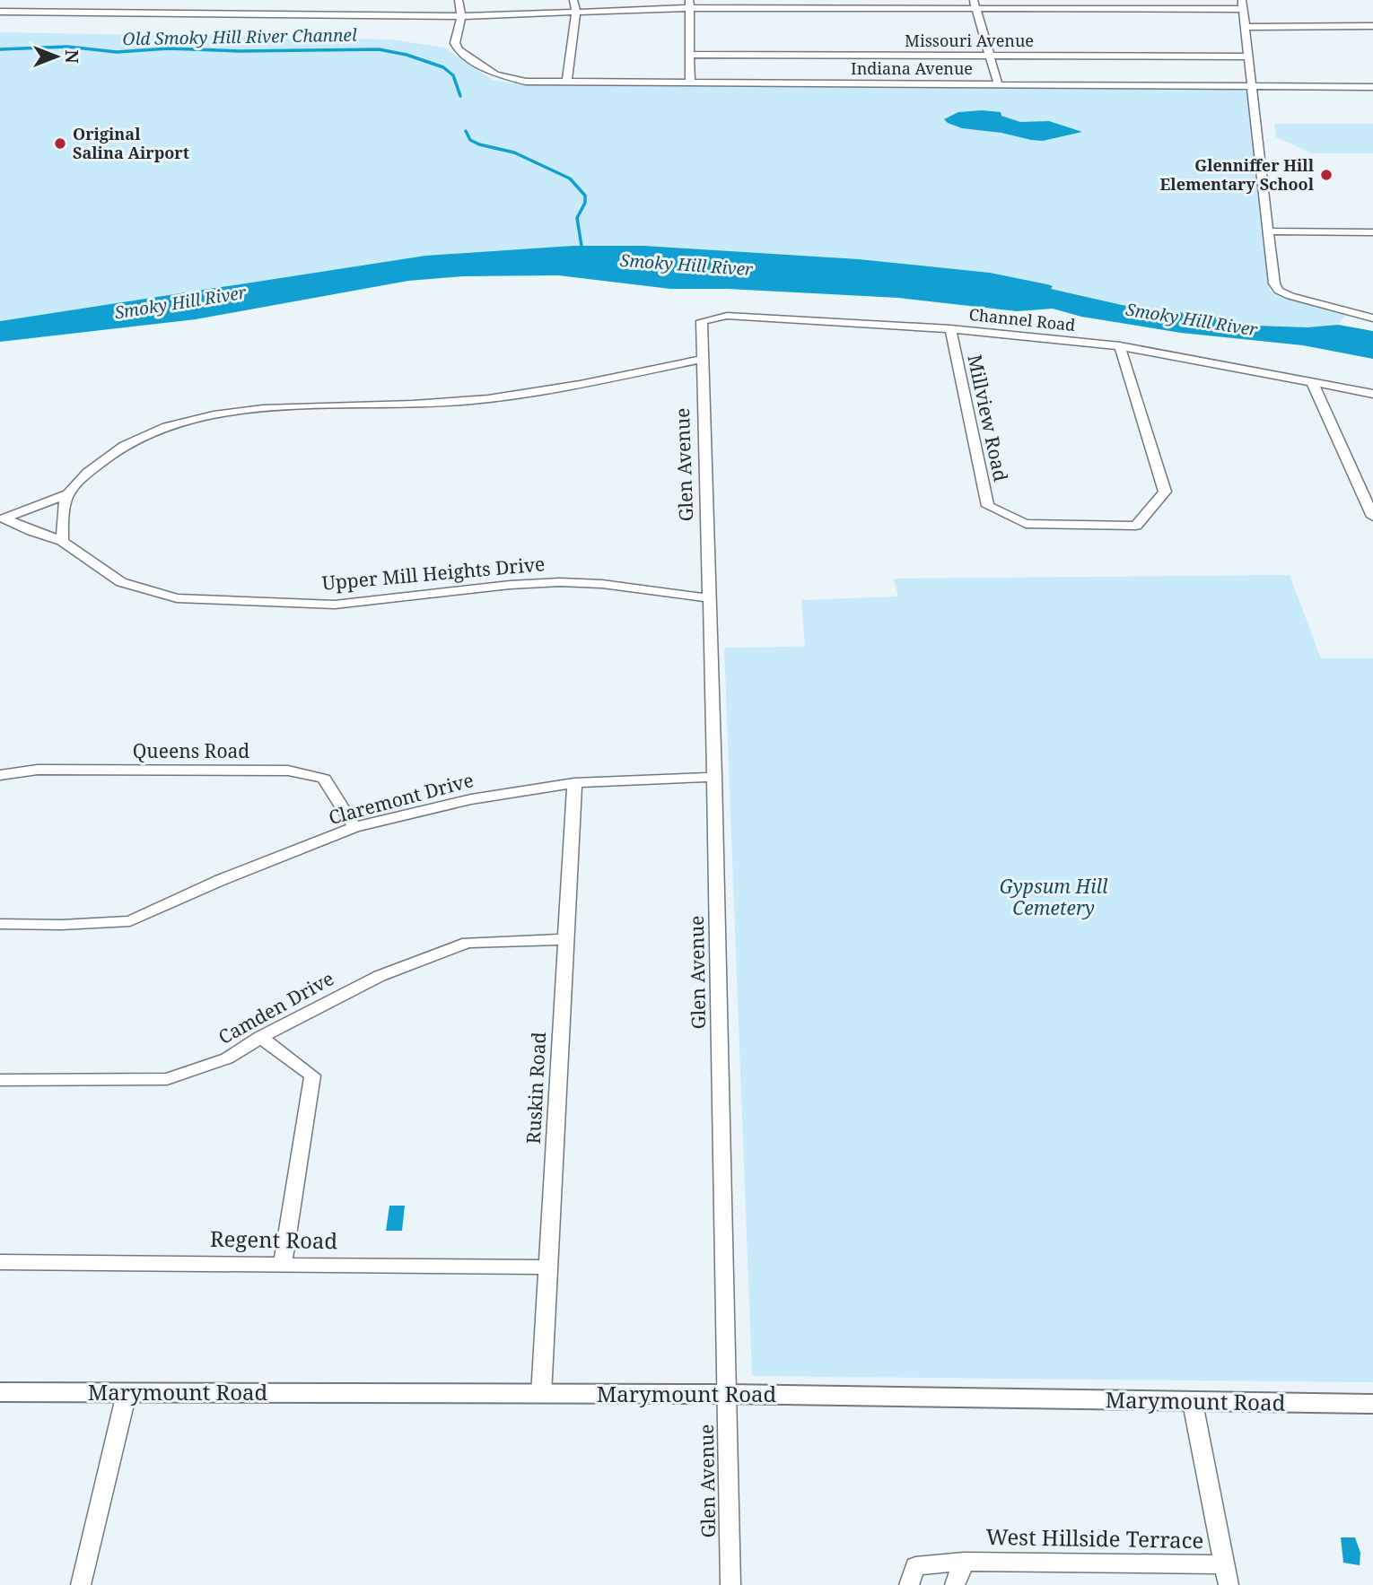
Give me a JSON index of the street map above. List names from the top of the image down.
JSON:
{
  "streets": {
    "street": [
      "Missouri Avenue",
      "Indiana Avenue",
      "Channel Road",
      "Millview Road",
      "Glen Avenue",
      "Upper Mill Heights Drive",
      "Queens Road",
      "Claremont Drive",
      "Camden Drive",
      "Ruskin Road",
      "Regent Road",
      "Marymount Road",
      "West Hillside Terrace"
    ]
  },
  "crossings": [
    ["Channel Road", "Millview Road"],
    ["Channel Road", "Glen Avenue"],
    ["Channel Road", "Upper Mill Heights Drive"],
    ["Glen Avenue", "Upper Mill Heights Drive"],
    ["Glen Avenue", "Claremont Drive"],
    ["Glen Avenue", "Marymount Road"],
    ["Queens Road", "Claremont Drive"],
    ["Claremont Drive", "Ruskin Road"],
    ["Camden Drive", "Ruskin Road"],
    ["Ruskin Road", "Regent Road"],
    ["Ruskin Road", "Marymount Road"]
  ],
  "water": ["Old Smoky Hill River Channel", "Smoky Hill River"],
  "parks": ["Gypsum Hill Cemetery"],
  "places": ["Original Salina Airport", "Glenniffer Hill Elementary School"],
  "north": "right"
}
